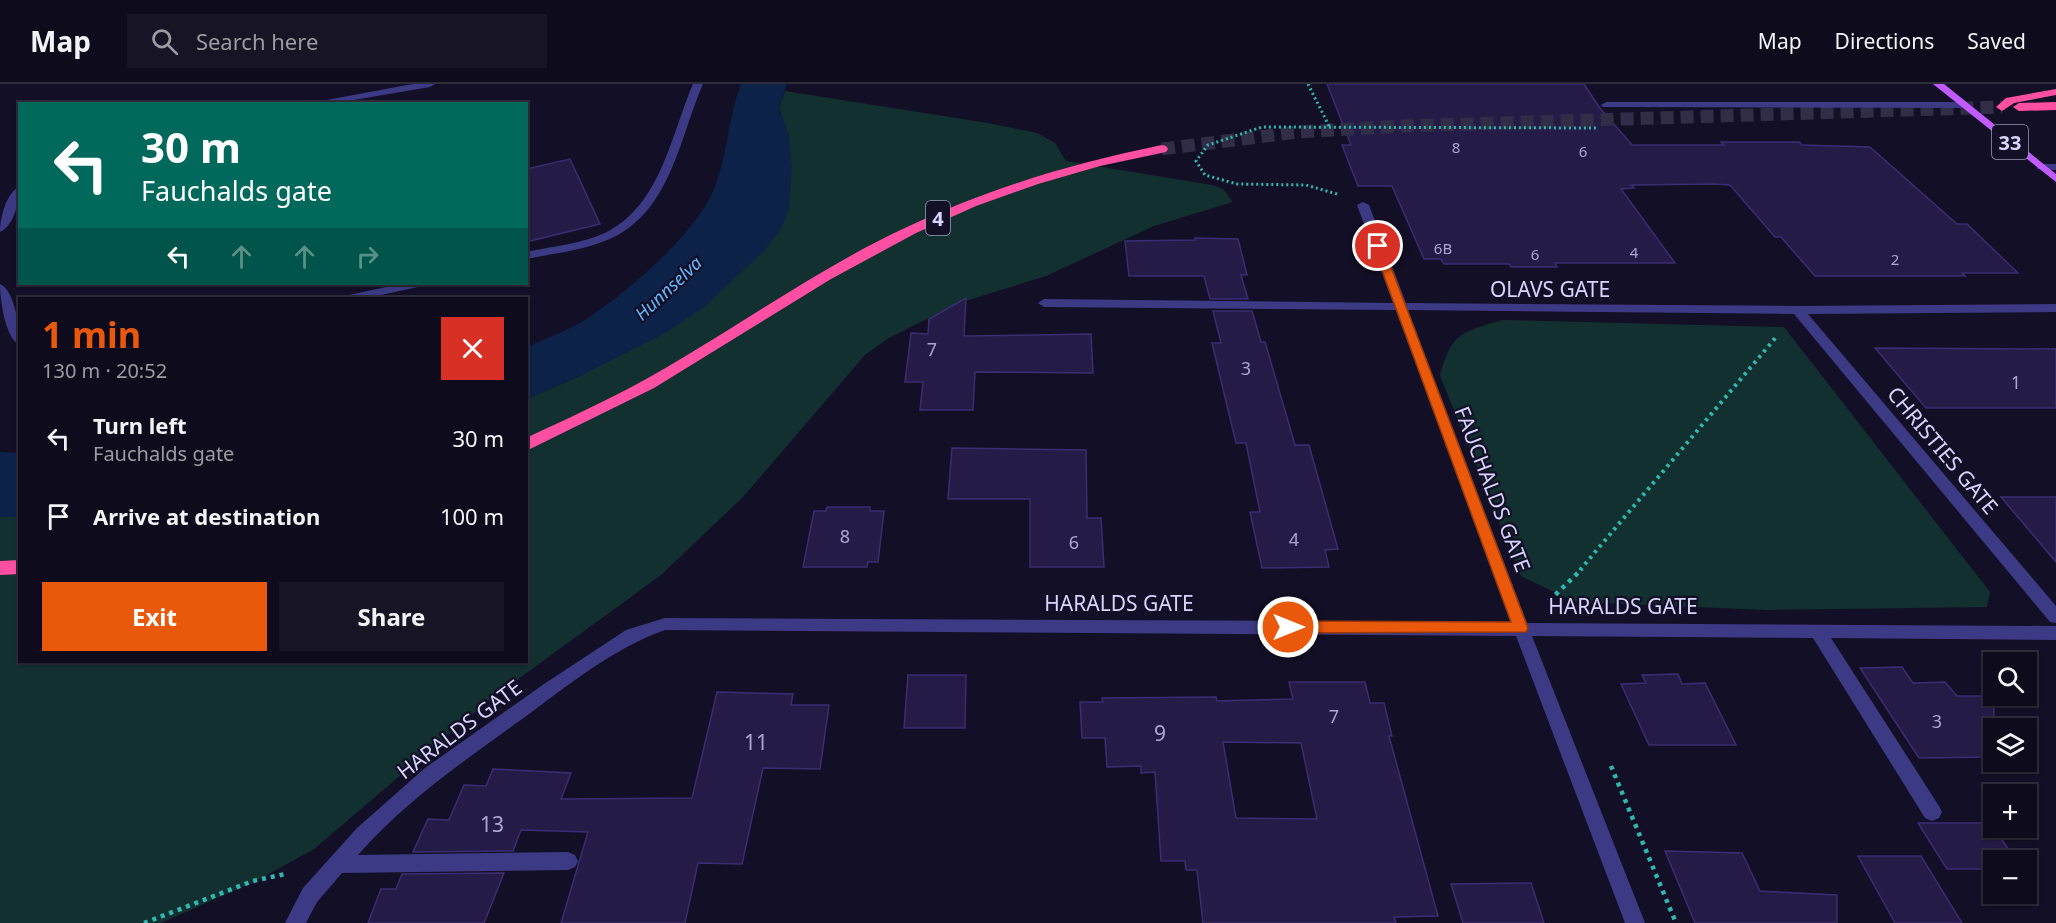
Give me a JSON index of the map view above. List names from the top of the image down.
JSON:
{
  "streets": {
    "highway": ["4"],
    "main road": ["33"],
    "street": [
      "OLAVS GATE",
      "CHRISTIES GATE",
      "FAUCHALDS GATE",
      "HARALDS GATE"
    ]
  },
  "crossings": [
    ["OLAVS GATE", "CHRISTIES GATE"],
    ["OLAVS GATE", "FAUCHALDS GATE"],
    ["FAUCHALDS GATE", "HARALDS GATE"]
  ],
  "water": ["Hunnselva"],
  "house_numbers": [
    "8",
    "6",
    "6B",
    "4",
    "6",
    "2",
    "7",
    "3",
    "1",
    "8",
    "4",
    "6",
    "7",
    "3",
    "9",
    "11",
    "13"
  ],
  "page": {
    "header": "Map",
    "search": "Search here",
    "nav": ["Map", "Directions", "Saved"],
    "turn": ["30 m", "Fauchalds gate"],
    "heading": ["1 min", "130 m · 20:52"],
    "list": [
      {
        "name": "Turn left",
        "note": "Fauchalds gate",
        "value": "30 m"
      },
      {
        "name": "Arrive at destination",
        "value": "100 m"
      }
    ],
    "buttons": ["Exit", "Share"],
    "map_buttons": ["+", "−"]
  }
}
